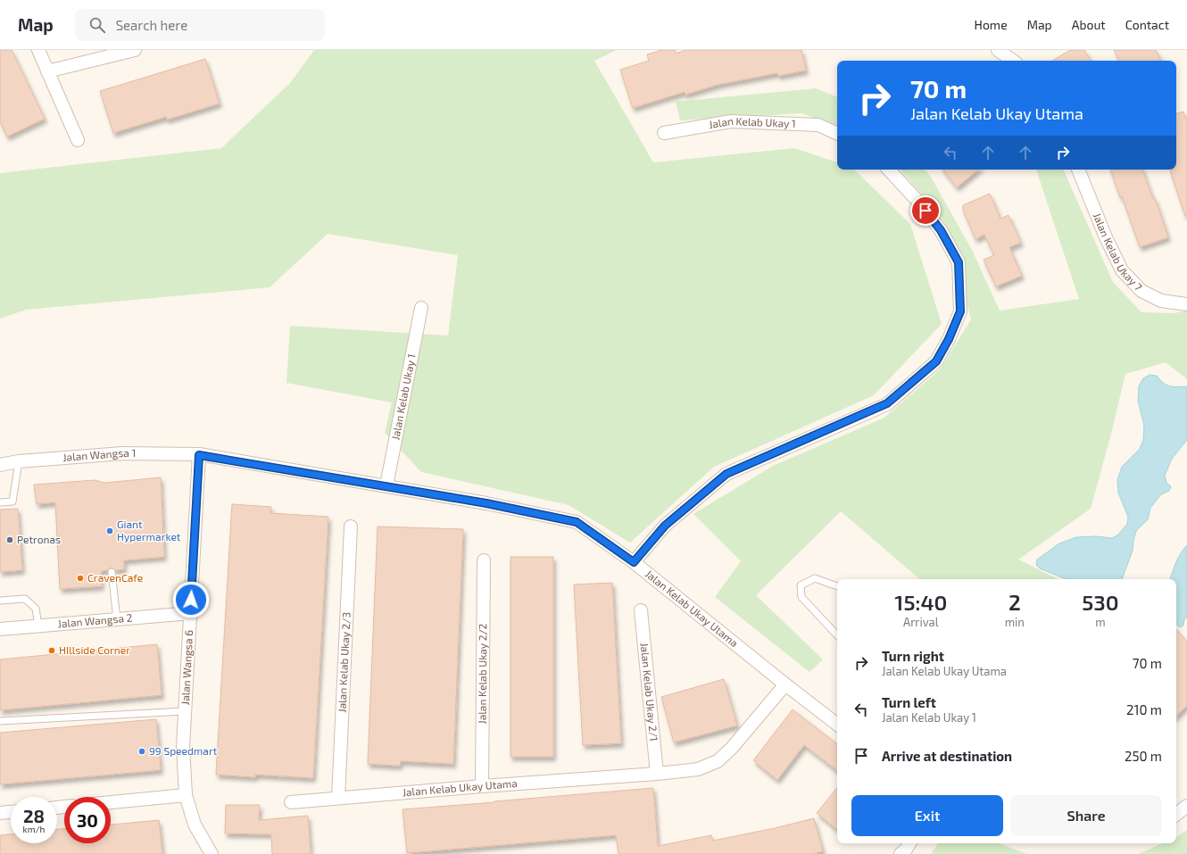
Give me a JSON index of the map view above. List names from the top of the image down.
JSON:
{
  "streets": {
    "street": [
      "Jalan Kelab Ukay 1",
      "Jalan Kelab Ukay 7",
      "Jalan Wangsa 1",
      "Jalan Kelab Ukay Utama",
      "Jalan Wangsa 2",
      "Jalan Kelab Ukay 2/3",
      "Jalan Wangsa 6",
      "Jalan Kelab Ukay 2/2",
      "Jalan Kelab Ukay 2/1"
    ]
  },
  "crossings": [
    ["Jalan Kelab Ukay 1", "Jalan Kelab Ukay Utama"],
    ["Jalan Wangsa 1", "Jalan Kelab Ukay Utama"],
    ["Jalan Wangsa 1", "Jalan Wangsa 6"],
    ["Jalan Kelab Ukay Utama", "Jalan Kelab Ukay 2/3"],
    ["Jalan Kelab Ukay Utama", "Jalan Wangsa 6"],
    ["Jalan Kelab Ukay Utama", "Jalan Kelab Ukay 2/2"],
    ["Jalan Kelab Ukay Utama", "Jalan Kelab Ukay 2/1"],
    ["Jalan Wangsa 2", "Jalan Wangsa 6"]
  ],
  "places": [
    "Giant Hypermarket",
    "Petronas",
    "CravenCafe",
    "HIllside Corner",
    "99 Speedmart"
  ],
  "page": {
    "header": "Map",
    "search": "Search here",
    "nav": [
      "Home",
      "Map",
      "About",
      "Contact"
    ],
    "turn": ["70 m", "Jalan Kelab Ukay Utama"],
    "eta": [
      "15:40",
      "Arrival",
      "2",
      "min",
      "530",
      "m"
    ],
    "list": [
      {
        "name": "Turn right",
        "note": "Jalan Kelab Ukay Utama",
        "value": "70 m"
      },
      {
        "name": "Turn left",
        "note": "Jalan Kelab Ukay 1",
        "value": "210 m"
      },
      {
        "name": "Arrive at destination",
        "value": "250 m"
      }
    ],
    "buttons": ["Exit", "Share"],
    "speed": "28 km/h",
    "limit": "30"
  }
}
